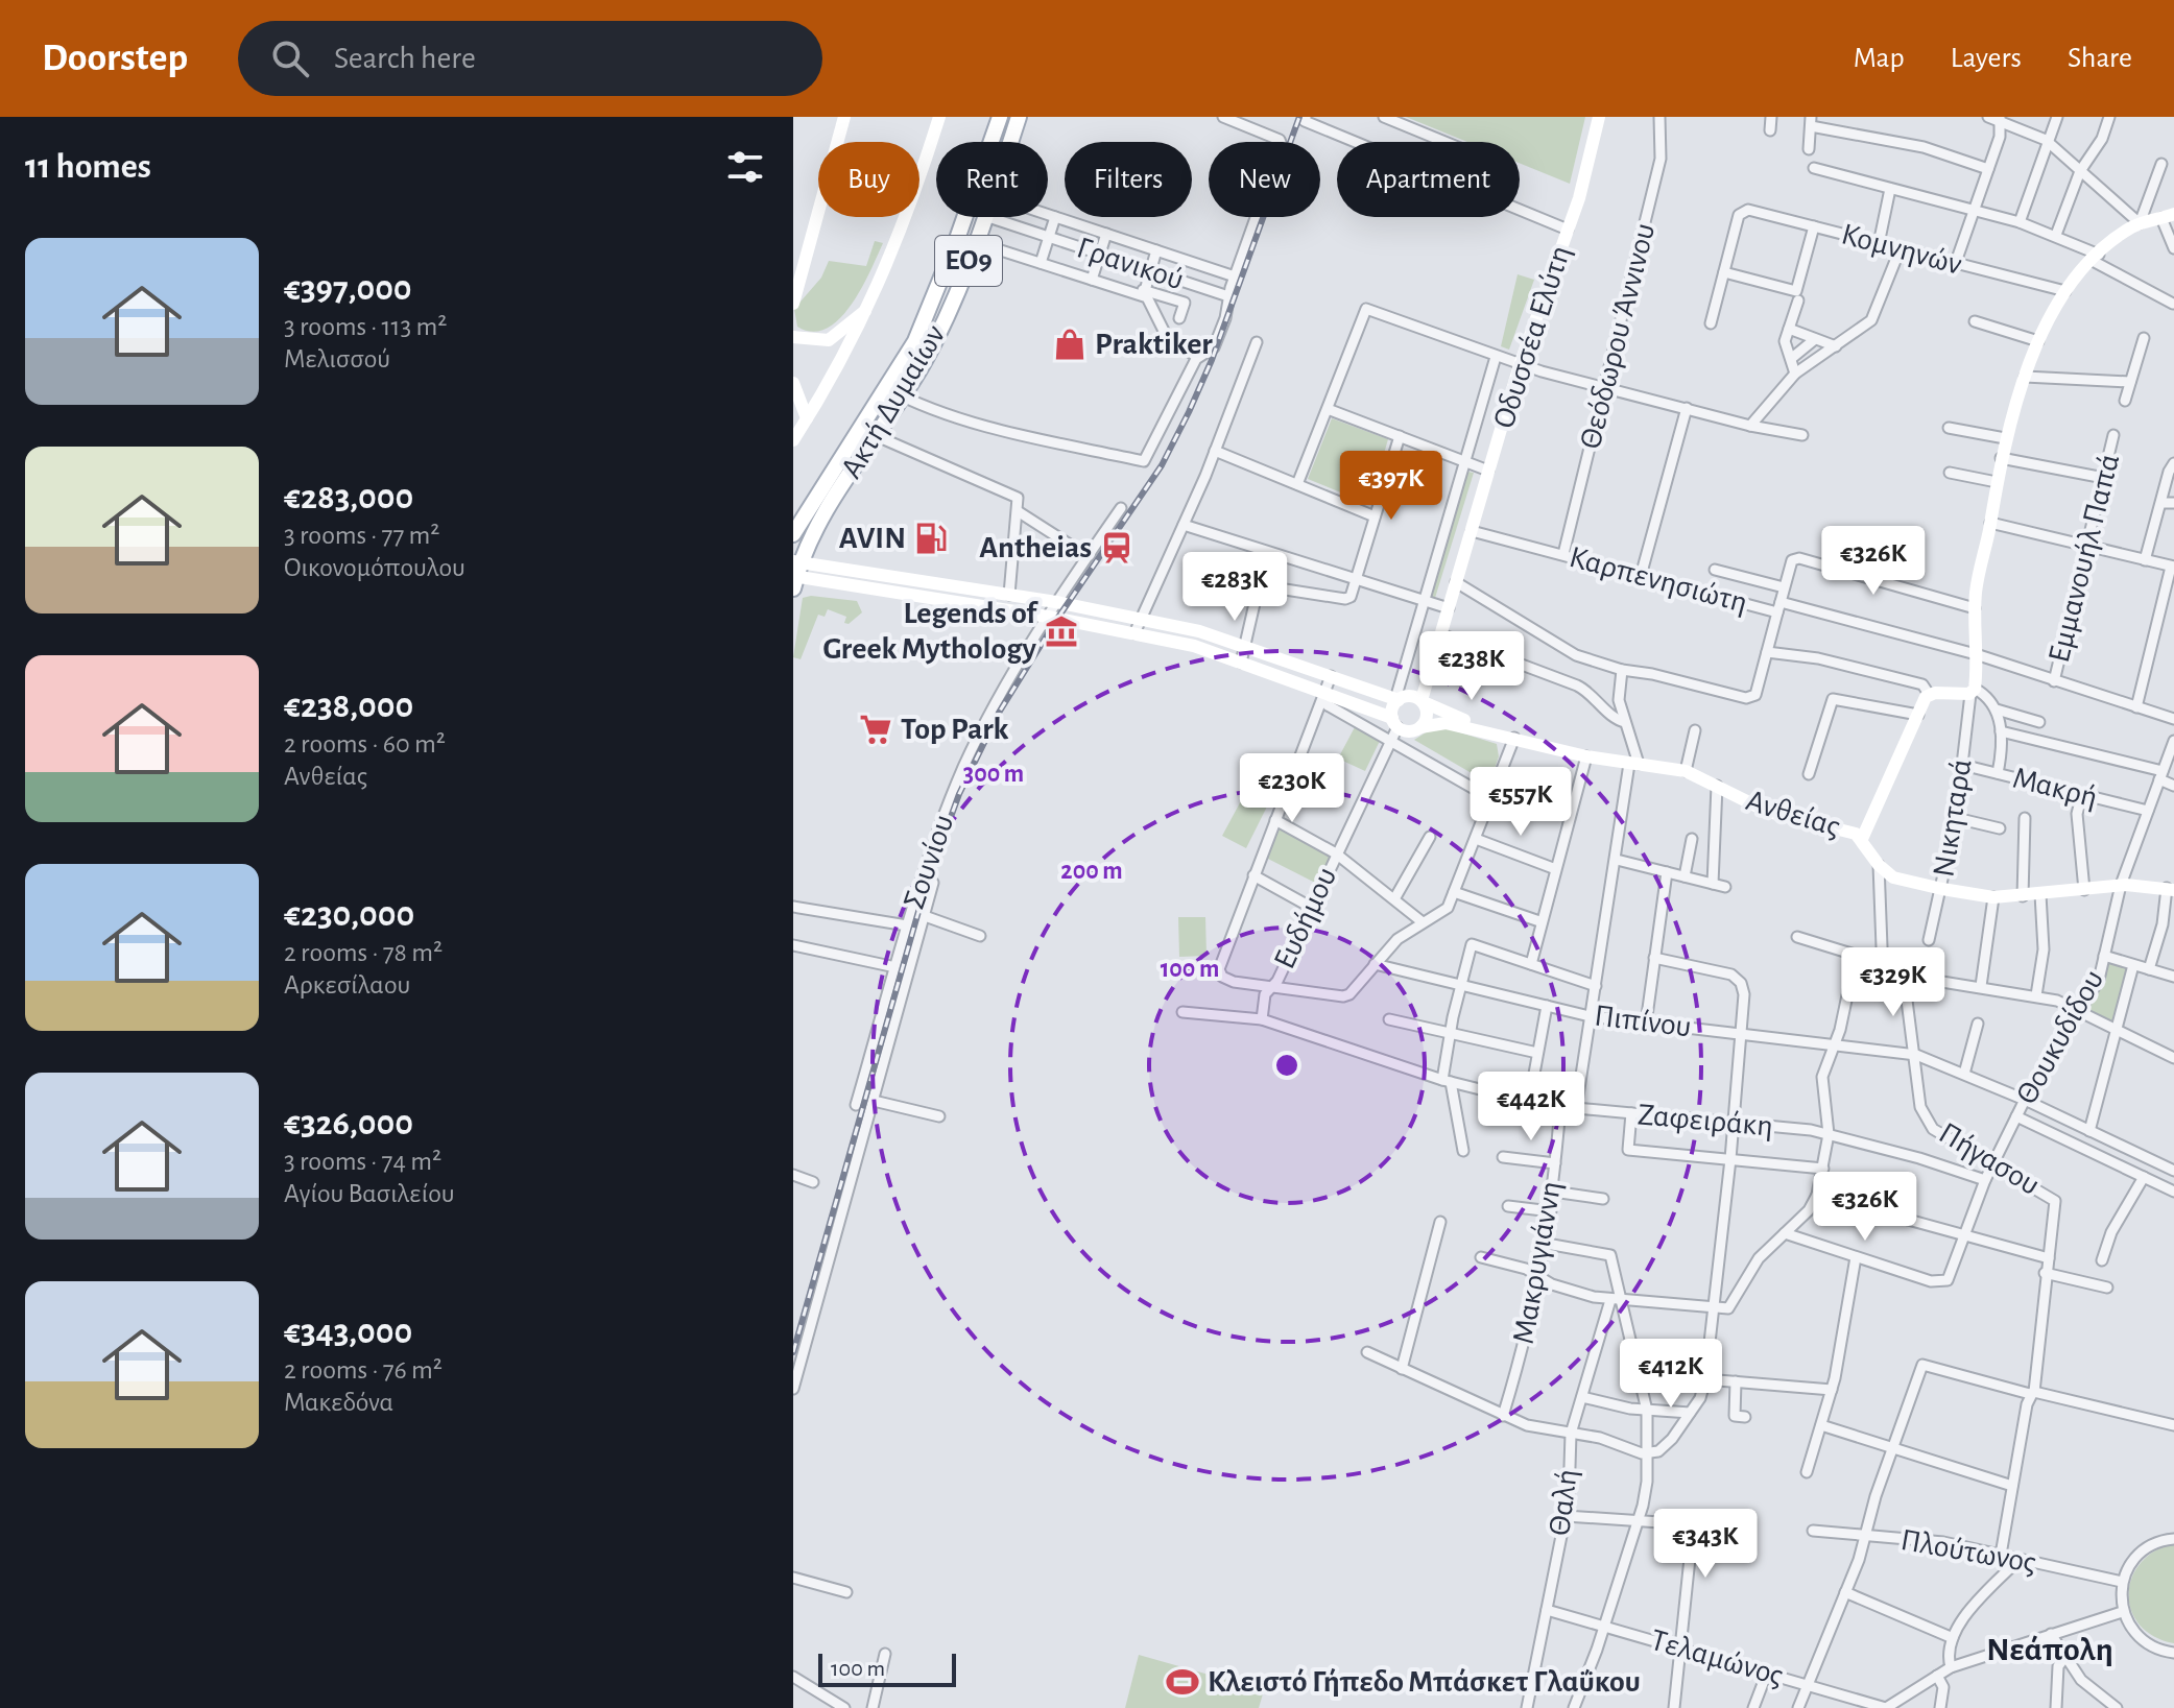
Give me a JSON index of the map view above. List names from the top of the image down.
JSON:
{
  "streets": {
    "main road": [
      "ΕΟ9",
      "Οδυσσέα Ελύτη",
      "Ακτή Δυμαίων",
      "Ανθείας"
    ],
    "street": [
      "Κομνηνών",
      "Γρανικού",
      "Θεόδωρου Άννινου",
      "Εμμανουήλ Παπά",
      "Καρπενησιώτη",
      "Μακρή",
      "Νικηταρά",
      "Σουνίου",
      "Ευδήμου",
      "Πιπίνου",
      "Θουκυδίδου",
      "Ζαφειράκη",
      "Πήγασου",
      "Μακρυγιάννη",
      "Θαλή",
      "Πλούτωνος",
      "Τελαμώνος"
    ]
  },
  "crossings": [
    ["Θεόδωρου Άννινου", "Καρπενησιώτη"],
    ["Οδυσσέα Ελύτη", "Καρπενησιώτη"],
    ["Οδυσσέα Ελύτη", "Ανθείας"],
    ["Οδυσσέα Ελύτη", "Ευδήμου"],
    ["Εμμανουήλ Παπά", "Καρπενησιώτη"],
    ["Μακρή", "Νικηταρά"],
    ["Μακρή", "Θουκυδίδου"],
    ["Ανθείας", "Ευδήμου"],
    ["Ευδήμου", "Ζαφειράκη"],
    ["Πιπίνου", "Θουκυδίδου"],
    ["Πιπίνου", "Πήγασου"],
    ["Θουκυδίδου", "Ζαφειράκη"],
    ["Θουκυδίδου", "Πήγασου"],
    ["Ζαφειράκη", "Μακρυγιάννη"],
    ["Πήγασου", "Πλούτωνος"],
    ["Θαλή", "Τελαμώνος"]
  ],
  "districts": ["Νεάπολη"],
  "places": {
    "shop": ["Praktiker"],
    "fuel station": ["AVIN"],
    "station": ["Antheias"],
    "museum": ["Legends of Greek Mythology"],
    "supermarket": ["Top Park"],
    "sports": ["Κλειστό Γήπεδο Μπάσκετ Γλαΰκου"]
  },
  "scale_bar": "100 m",
  "page": {
    "header": "Doorstep",
    "search": "Search here",
    "nav": ["Map", "Layers", "Share"],
    "heading": "11 homes",
    "chip": [
      "Buy",
      "Rent",
      "Filters",
      "New",
      "Apartment"
    ],
    "list": [
      {
        "name": "€397,000",
        "note": "3 rooms · 113 m² · Μελισσού"
      },
      {
        "name": "€283,000",
        "note": "3 rooms · 77 m² · Οικονομόπουλου"
      },
      {
        "name": "€238,000",
        "note": "2 rooms · 60 m² · Ανθείας"
      },
      {
        "name": "€230,000",
        "note": "2 rooms · 78 m² · Αρκεσίλαου"
      },
      {
        "name": "€326,000",
        "note": "3 rooms · 74 m² · Αγίου Βασιλείου"
      },
      {
        "name": "€343,000",
        "note": "2 rooms · 76 m² · Μακεδόνα"
      }
    ],
    "price": [
      "€397K",
      "€326K",
      "€283K",
      "€238K",
      "€230K",
      "€557K",
      "€329K",
      "€442K",
      "€326K",
      "€412K",
      "€343K"
    ],
    "scale": "100 m"
  },
  "rings": ["300 m", "200 m", "100 m"]
}
